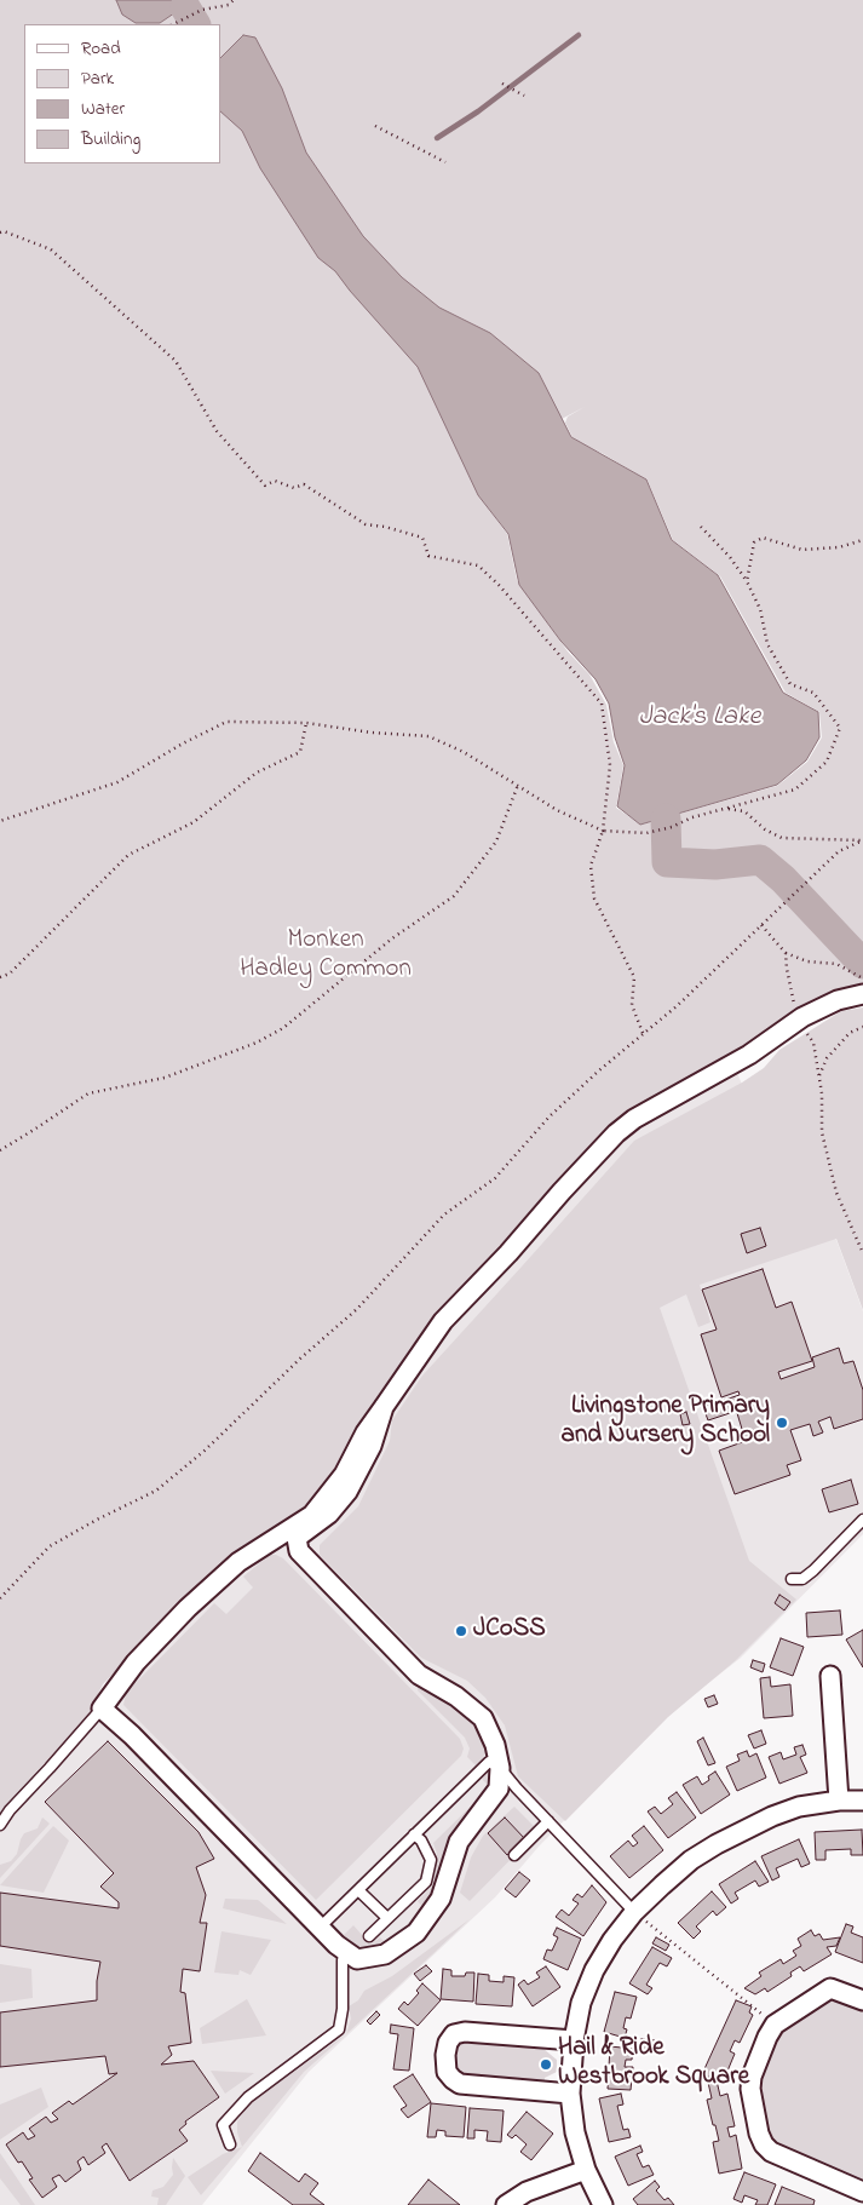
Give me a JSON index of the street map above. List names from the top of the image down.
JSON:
{
  "water": ["Jack's Lake"],
  "parks": ["Monken Hadley Common"],
  "places": ["Livingstone Primary and Nursery School", "JCoSS", "Hail & Ride Westbrook Square"],
  "legend": [
    "Road",
    "Park",
    "Water",
    "Building"
  ]
}
